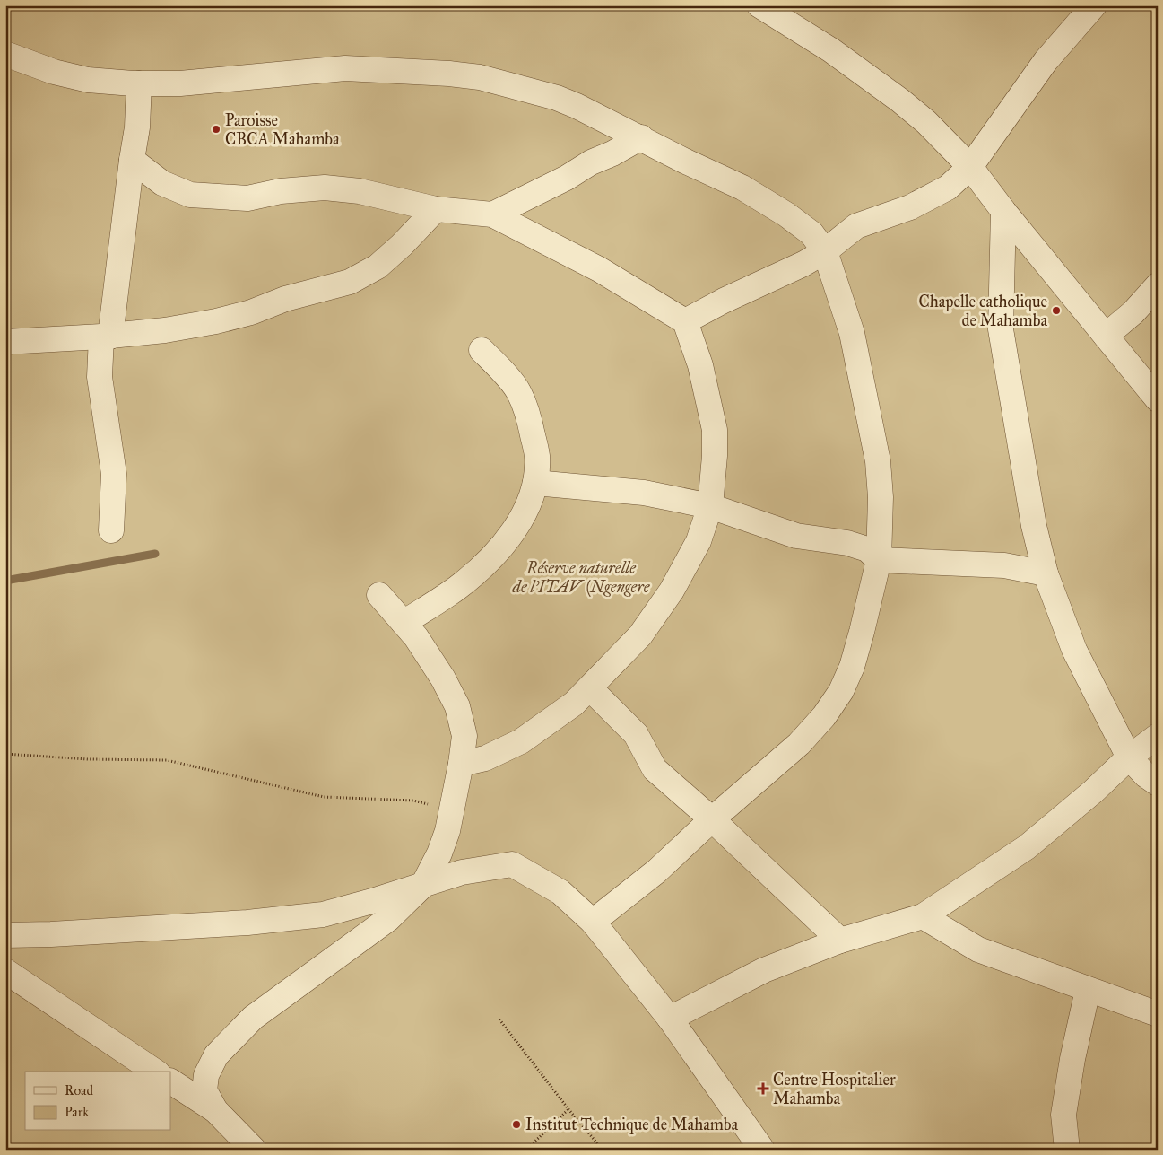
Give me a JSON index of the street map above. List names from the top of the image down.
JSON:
{
  "parks": ["Réserve naturelle de l'ITAV (Ngengere"],
  "places": {
    "other": ["Paroisse CBCA Mahamba", "Chapelle catholique de Mahamba", "Institut Technique de Mahamba"],
    "health": ["Centre Hospitalier Mahamba"]
  },
  "legend": ["Road", "Park"]
}
